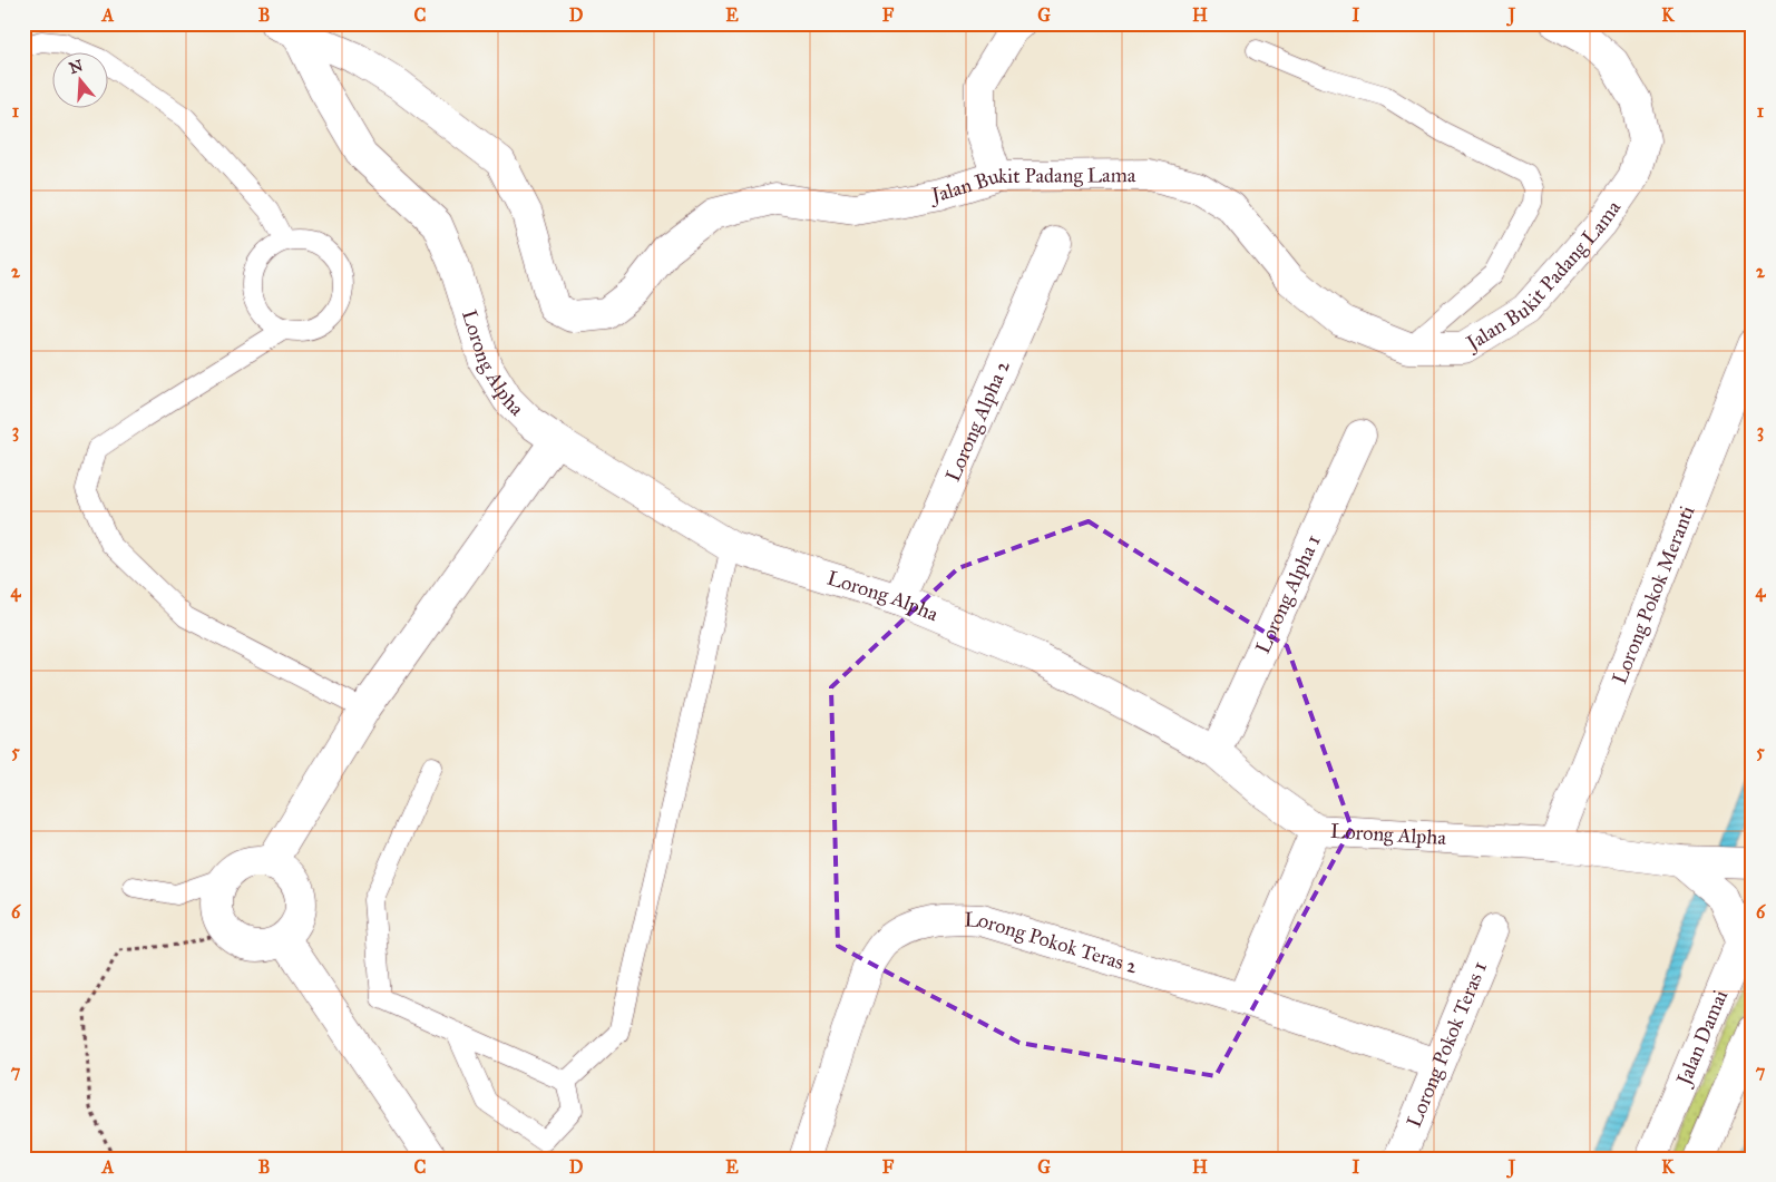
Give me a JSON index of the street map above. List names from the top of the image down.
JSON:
{
  "streets": {
    "street": [
      "Jalan Bukit Padang Lama",
      "Lorong Alpha",
      "Lorong Alpha 2",
      "Lorong Alpha 1",
      "Lorong Pokok Meranti",
      "Lorong Pokok Teras 2",
      "Jalan Damai",
      "Lorong Pokok Teras 1"
    ]
  },
  "crossings": [
    ["Jalan Bukit Padang Lama", "Lorong Alpha"],
    ["Lorong Alpha", "Lorong Alpha 2"],
    ["Lorong Alpha", "Lorong Alpha 1"],
    ["Lorong Alpha", "Lorong Pokok Meranti"],
    ["Lorong Pokok Teras 2", "Lorong Pokok Teras 1"]
  ],
  "north": "top",
  "grid": {
    "columns": [
      "A",
      "B",
      "C",
      "D",
      "E",
      "F",
      "G",
      "H",
      "I",
      "J",
      "K"
    ],
    "rows": [
      "1",
      "2",
      "3",
      "4",
      "5",
      "6",
      "7"
    ]
  }
}
